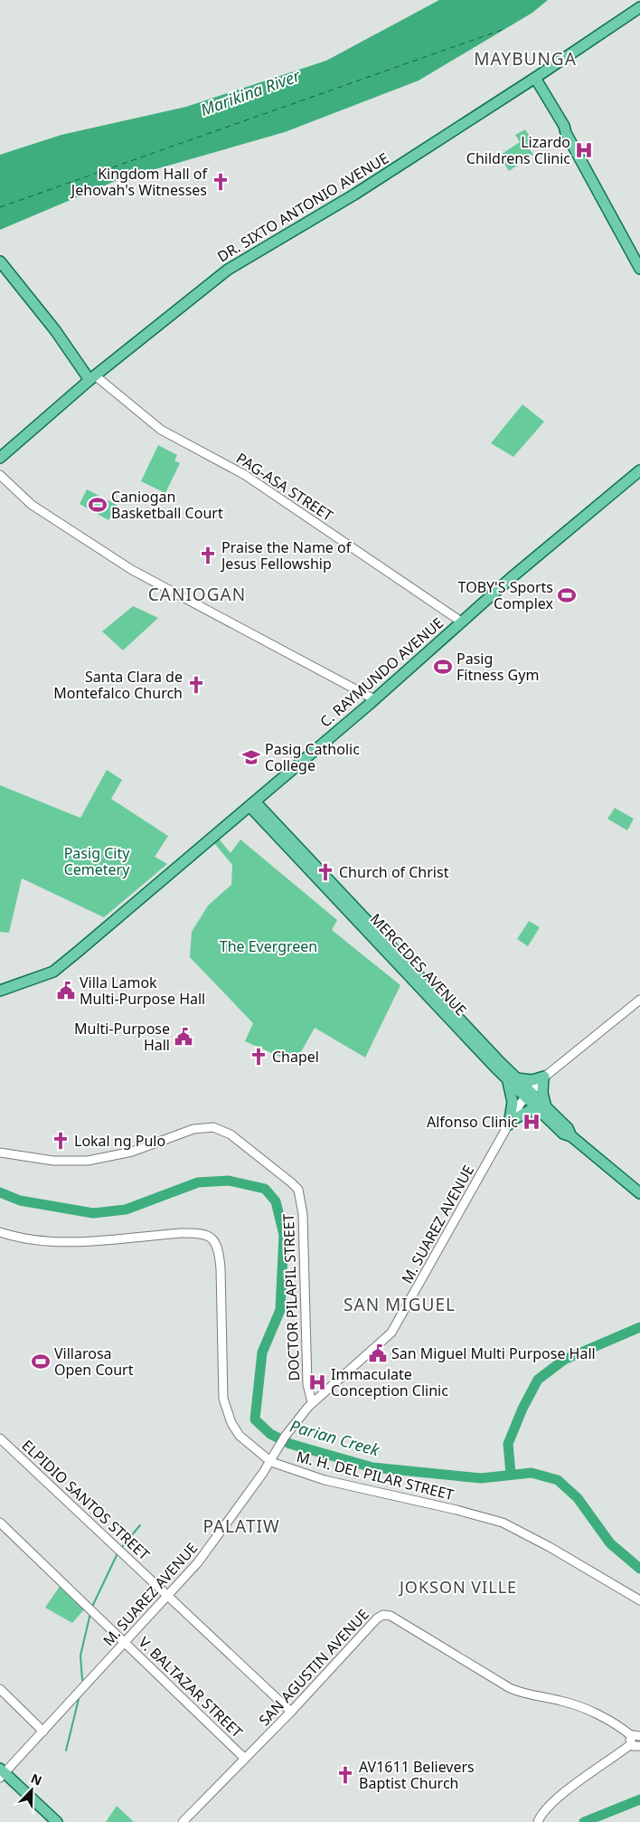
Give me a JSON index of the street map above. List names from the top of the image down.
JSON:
{
  "streets": {
    "main road": ["DR. SIXTO ANTONIO AVENUE", "C. RAYMUNDO AVENUE", "MERCEDES AVENUE"],
    "street": [
      "PAG-ASA STREET",
      "M. SUAREZ AVENUE",
      "DOCTOR PILAPIL STREET",
      "M. H. DEL PILAR STREET",
      "ELPIDIO SANTOS STREET",
      "SAN AGUSTIN AVENUE",
      "V. BALTAZAR STREET"
    ]
  },
  "crossings": [
    ["DR. SIXTO ANTONIO AVENUE", "PAG-ASA STREET"],
    ["PAG-ASA STREET", "C. RAYMUNDO AVENUE"],
    ["C. RAYMUNDO AVENUE", "MERCEDES AVENUE"],
    ["MERCEDES AVENUE", "M. SUAREZ AVENUE"],
    ["M. SUAREZ AVENUE", "DOCTOR PILAPIL STREET"],
    ["M. SUAREZ AVENUE", "M. H. DEL PILAR STREET"],
    ["M. SUAREZ AVENUE", "ELPIDIO SANTOS STREET"],
    ["M. SUAREZ AVENUE", "V. BALTAZAR STREET"],
    ["ELPIDIO SANTOS STREET", "SAN AGUSTIN AVENUE"],
    ["SAN AGUSTIN AVENUE", "V. BALTAZAR STREET"]
  ],
  "districts": [
    "MAYBUNGA",
    "CANIOGAN",
    "SAN MIGUEL",
    "PALATIW",
    "JOKSON VILLE"
  ],
  "water": ["Marikina River", "Parian Creek"],
  "parks": ["Pasig City Cemetery", "The Evergreen"],
  "places": {
    "hospital": ["Lizardo Childrens Clinic", "Alfonso Clinic", "Immaculate Conception Clinic"],
    "church": [
      "Kingdom Hall of Jehovah's Witnesses",
      "Praise the Name of Jesus Fellowship",
      "Santa Clara de Montefalco Church",
      "Church of Christ",
      "Chapel",
      "Lokal ng Pulo",
      "AV1611 Believers Baptist Church"
    ],
    "sports": [
      "Caniogan Basketball Court",
      "TOBY'S Sports Complex",
      "Pasig Fitness Gym",
      "Villarosa Open Court"
    ],
    "school or university": ["Pasig Catholic College"],
    "public building": ["Villa Lamok Multi-Purpose Hall", "Multi-Purpose Hall", "San Miguel Multi Purpose Hall"]
  },
  "north": "top right"
}
